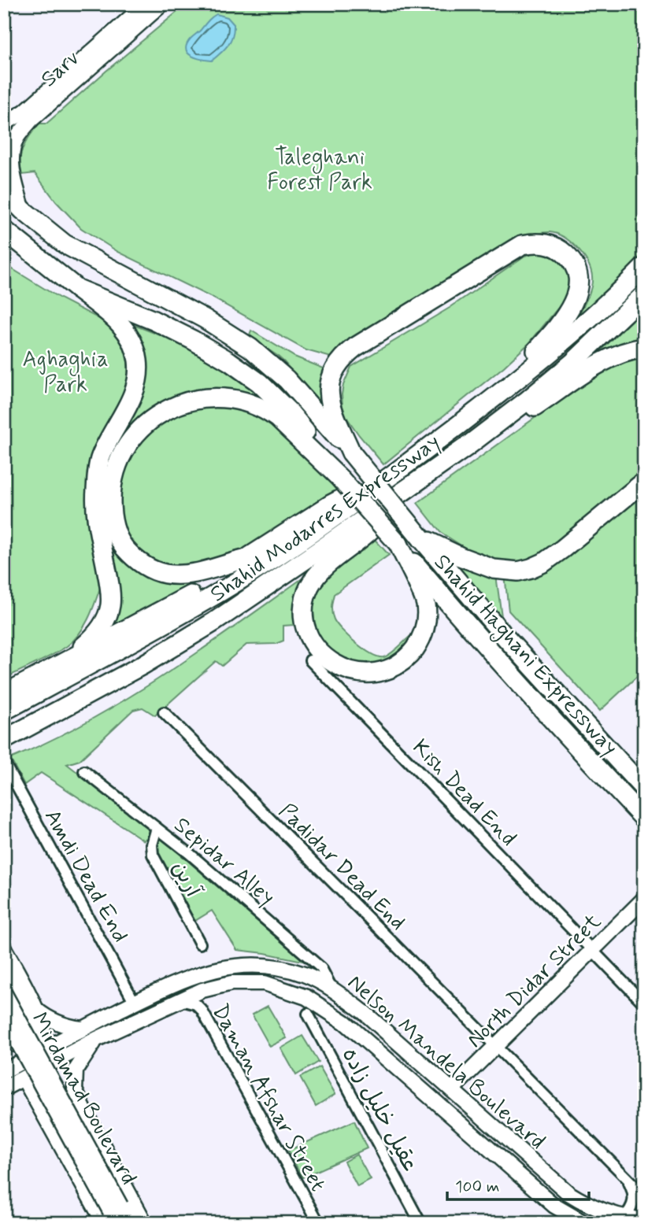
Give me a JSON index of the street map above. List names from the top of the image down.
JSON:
{
  "streets": {
    "highway": ["Shahid Modarres Expressway", "Shahid Haghani Expressway"],
    "main road": [
      "Sarv",
      "North Didar Street",
      "Nelson Mandela Boulevard",
      "Mirdamad Boulevard"
    ],
    "street": [
      "Kish Dead End",
      "Sepidar Alley",
      "Padidar Dead End",
      "Amdi Dead End",
      "آرین",
      "Daman Afshar Street",
      "عقیل خلیل زاده"
    ]
  },
  "crossings": [
    ["Kish Dead End", "North Didar Street"],
    ["Sepidar Alley", "آرین"],
    ["Sepidar Alley", "Nelson Mandela Boulevard"],
    ["Padidar Dead End", "North Didar Street"],
    ["Amdi Dead End", "Nelson Mandela Boulevard"],
    ["North Didar Street", "Nelson Mandela Boulevard"],
    ["Nelson Mandela Boulevard", "Daman Afshar Street"]
  ],
  "parks": ["Taleghani Forest Park", "Aghaghia Park"],
  "scale_bar": "100 m"
}
